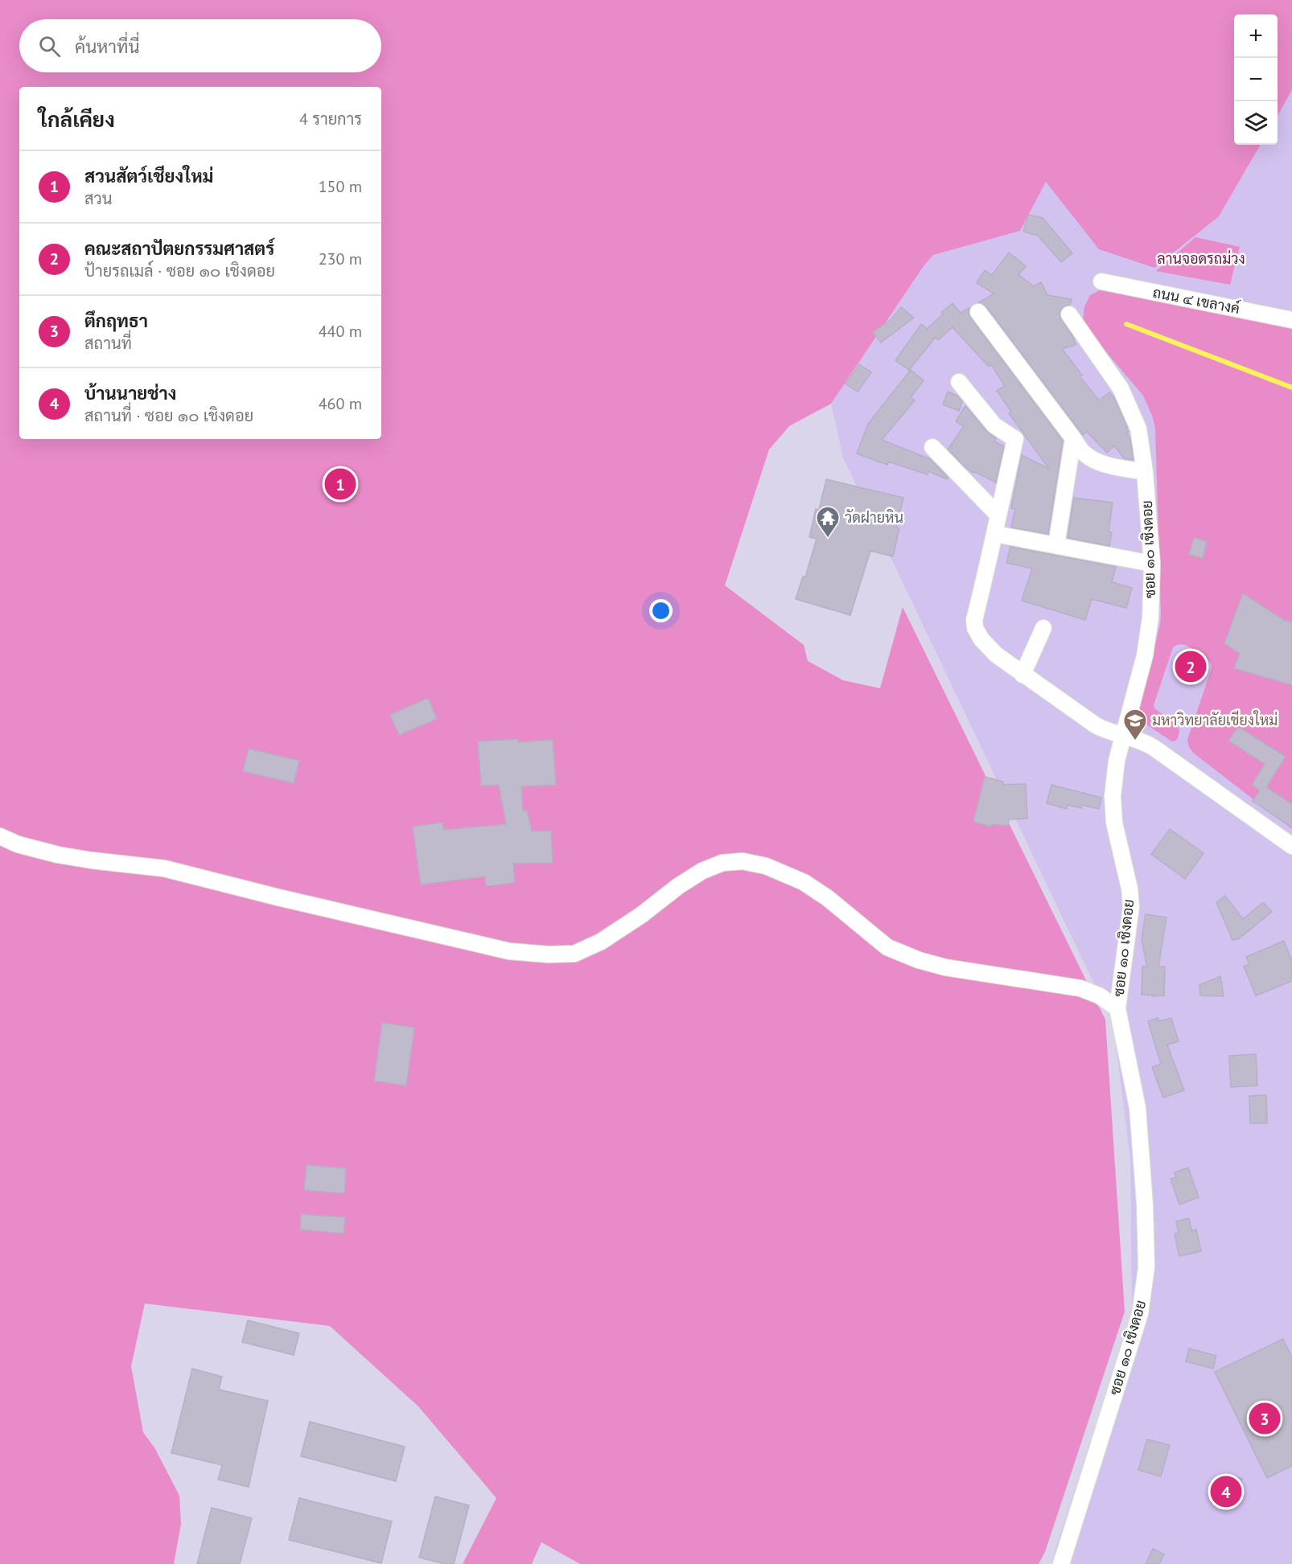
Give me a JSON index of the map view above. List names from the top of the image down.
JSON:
{
  "streets": {
    "street": ["ถนน ๔ เขลางค์", "ซอย ๑๐ เชิงดอย"]
  },
  "parks": ["ลานจอดรถม่วง"],
  "places": {
    "temple": ["วัดฝายหิน"],
    "school or university": ["มหาวิทยาลัยเชียงใหม่"]
  },
  "page": {
    "map_buttons": ["+", "−"],
    "search": "ค้นหาที่นี่",
    "heading": ["ใกล้เคียง", "4 รายการ"],
    "list": [
      {
        "mark": "1",
        "name": "สวนสัตว์เชียงใหม่",
        "note": "สวน",
        "value": "150 m"
      },
      {
        "mark": "2",
        "name": "คณะสถาปัตยกรรมศาสตร์",
        "note": "ป้ายรถเมล์ · ซอย ๑๐ เชิงดอย",
        "value": "230 m"
      },
      {
        "mark": "3",
        "name": "ตึกฤทธา",
        "note": "สถานที่",
        "value": "440 m"
      },
      {
        "mark": "4",
        "name": "บ้านนายช่าง",
        "note": "สถานที่ · ซอย ๑๐ เชิงดอย",
        "value": "460 m"
      }
    ],
    "pins": [
      "1",
      "2",
      "3",
      "4"
    ]
  }
}
